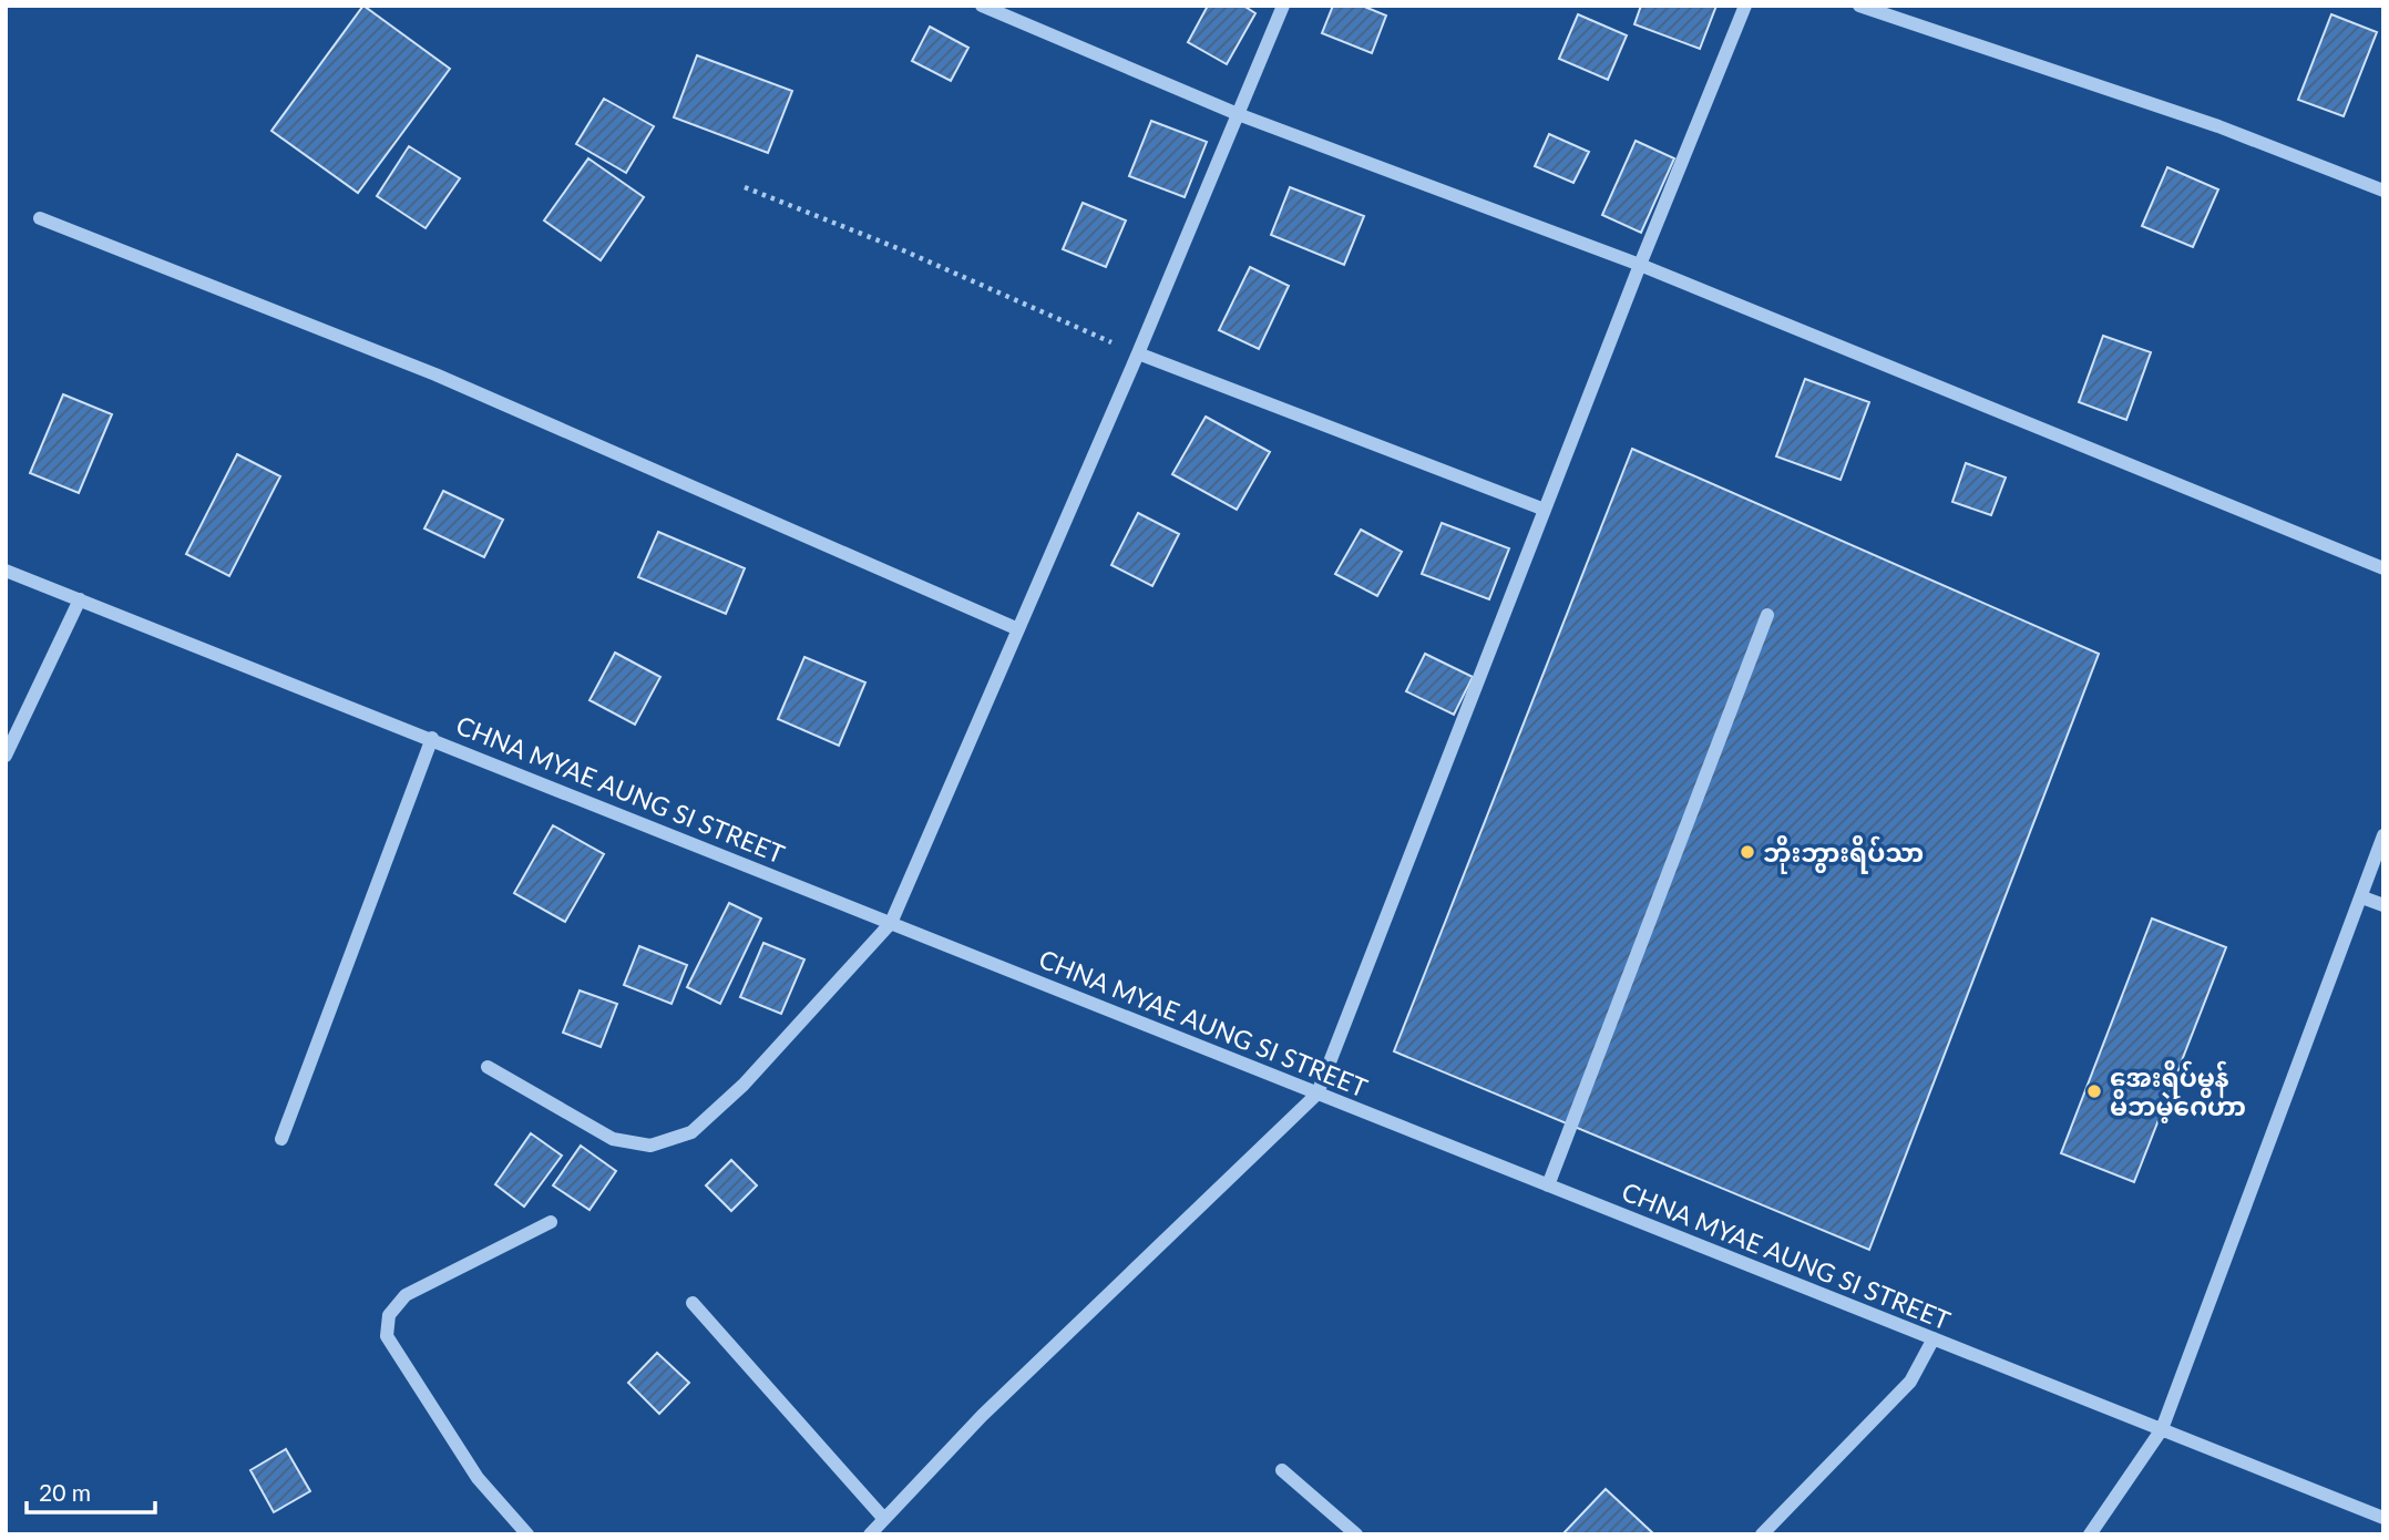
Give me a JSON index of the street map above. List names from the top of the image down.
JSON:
{
  "streets": {
    "street": ["CHNA MYAE AUNG SI STREET"]
  },
  "places": ["ဘိုးဘွားရိပ်သာ", "အေးရိပ်မွန် မိဘမဲ့ဂေဟာ"],
  "scale_bar": "20 m"
}
